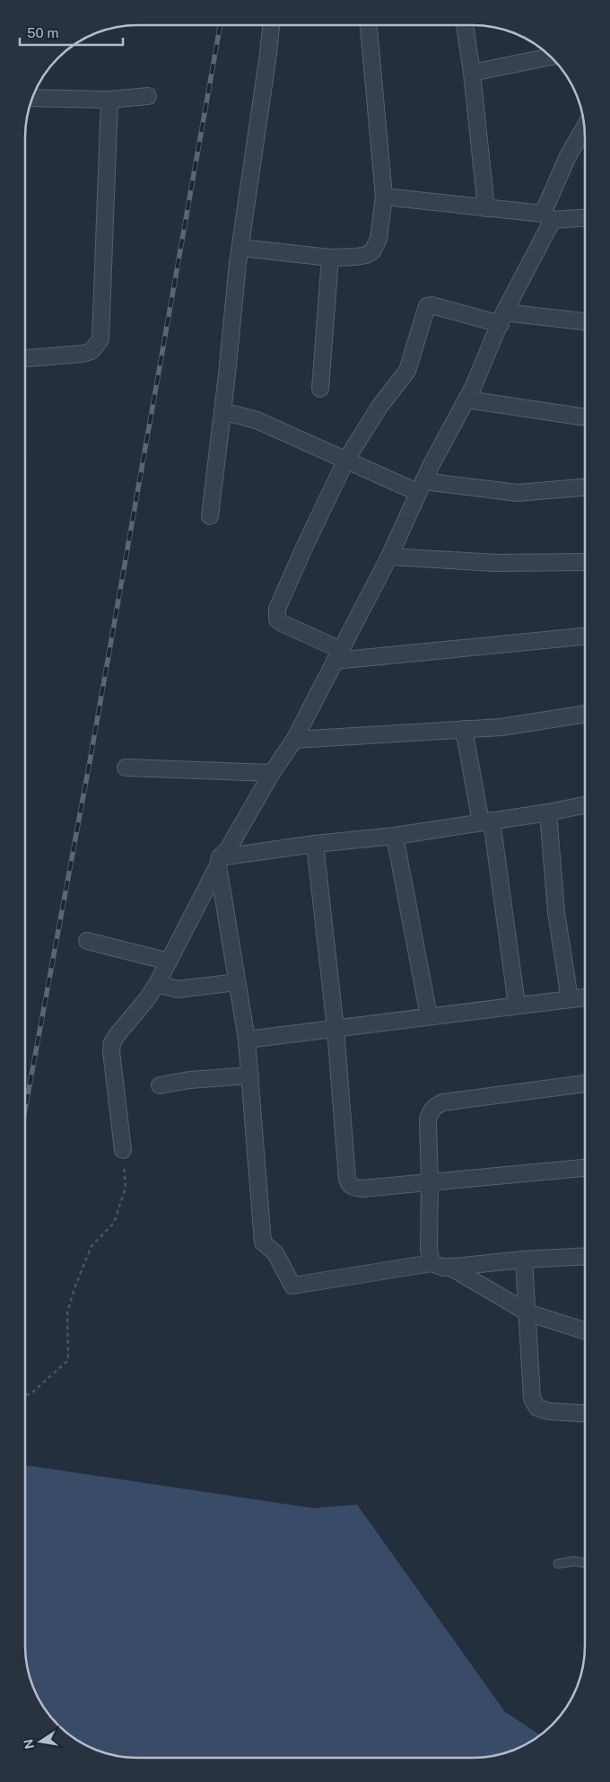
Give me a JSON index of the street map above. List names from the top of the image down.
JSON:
{
  "scale_bar": "50 m",
  "north": "left"
}
